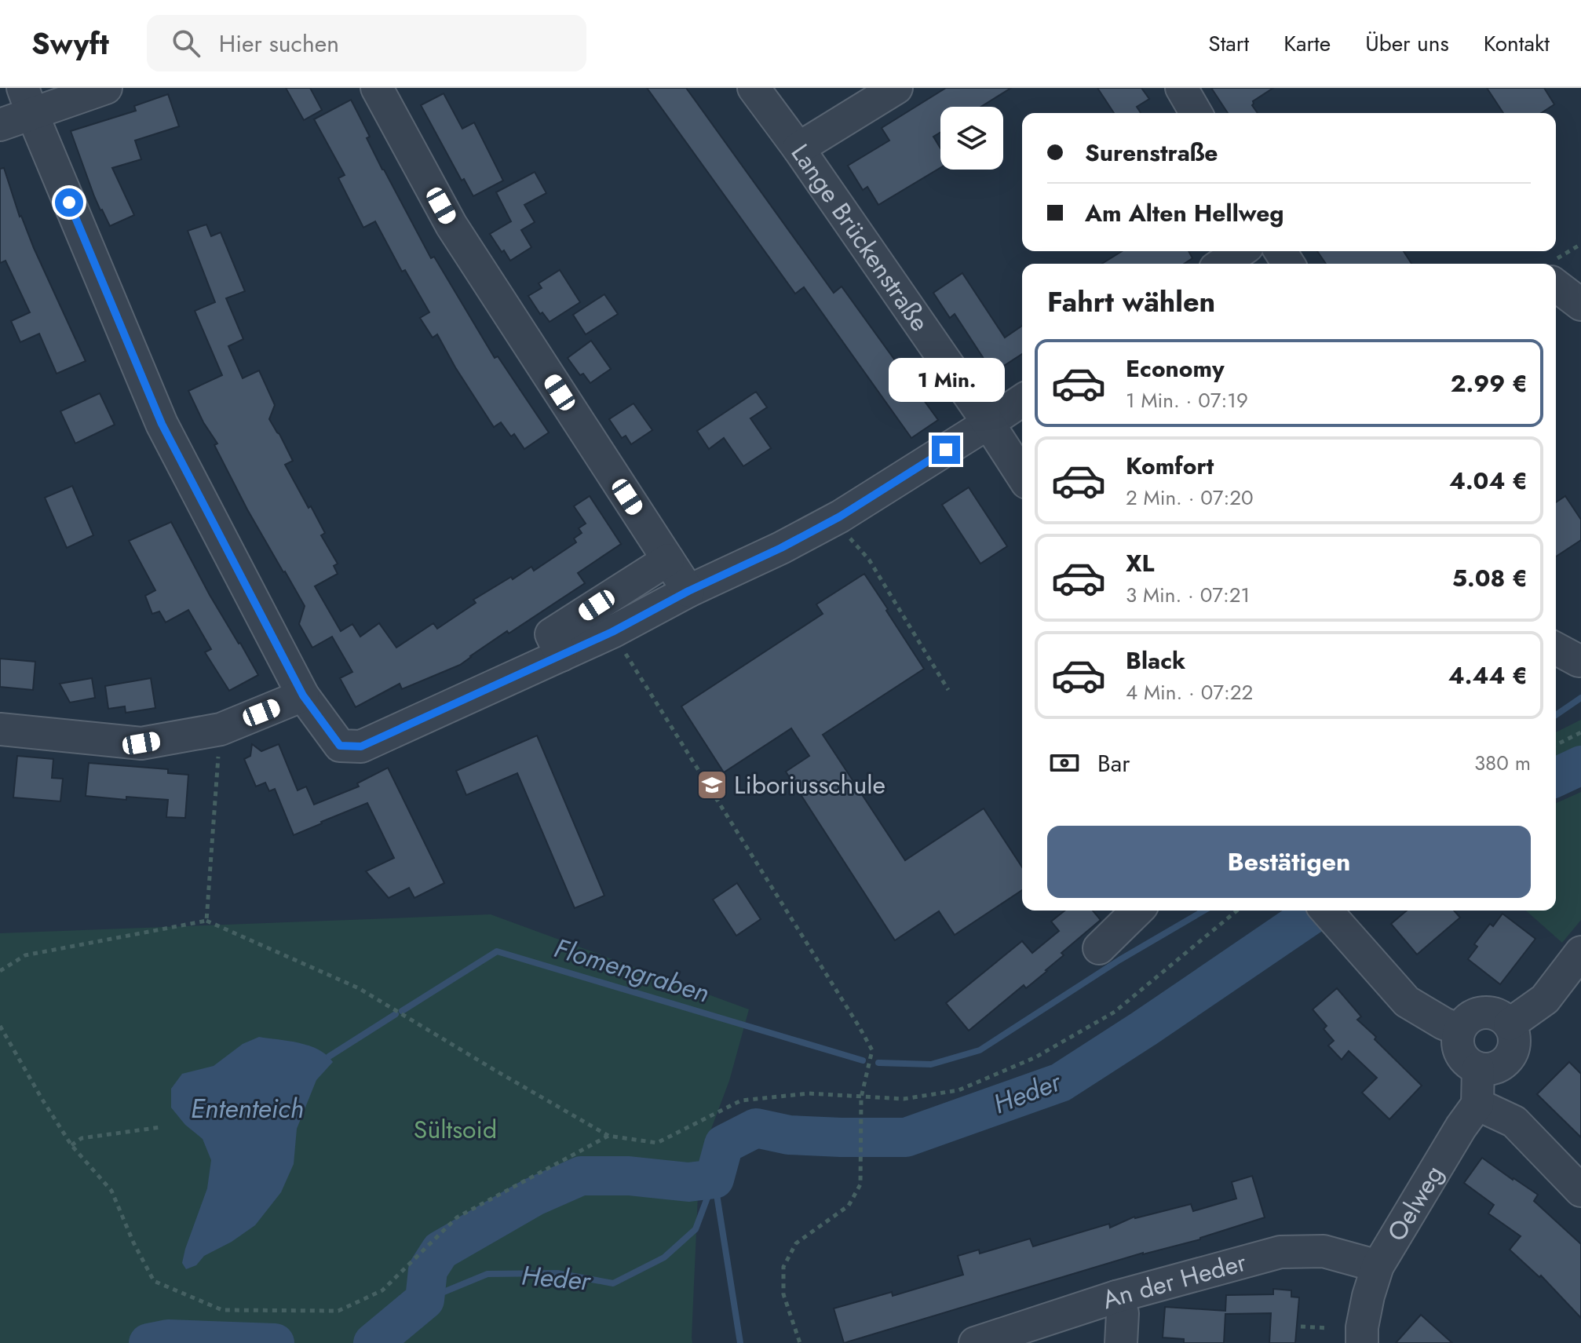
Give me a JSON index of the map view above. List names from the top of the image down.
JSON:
{
  "streets": {
    "street": ["Lange Brückenstraße", "Oelweg", "An der Heder"]
  },
  "crossings": [
    ["Oelweg", "An der Heder"]
  ],
  "water": ["Flomengraben", "Heder", "Ententeich"],
  "parks": ["Sültsoid"],
  "places": {
    "school or university": ["Liboriusschule"]
  },
  "page": {
    "header": "Swyft",
    "search": "Hier suchen",
    "nav": [
      "Start",
      "Karte",
      "Über uns",
      "Kontakt"
    ],
    "banner": ["Surenstraße", "Am Alten Hellweg"],
    "heading": "Fahrt wählen",
    "list": [
      {
        "name": "Economy",
        "note": "1 Min. · 07:19",
        "value": "2.99 €"
      },
      {
        "name": "Komfort",
        "note": "2 Min. · 07:20",
        "value": "4.04 €"
      },
      {
        "name": "XL",
        "note": "3 Min. · 07:21",
        "value": "5.08 €"
      },
      {
        "name": "Black",
        "note": "4 Min. · 07:22",
        "value": "4.44 €"
      }
    ],
    "bubble": "1 Min.",
    "pay": ["Bar", "380 m"],
    "buttons": "Bestätigen"
  }
}
